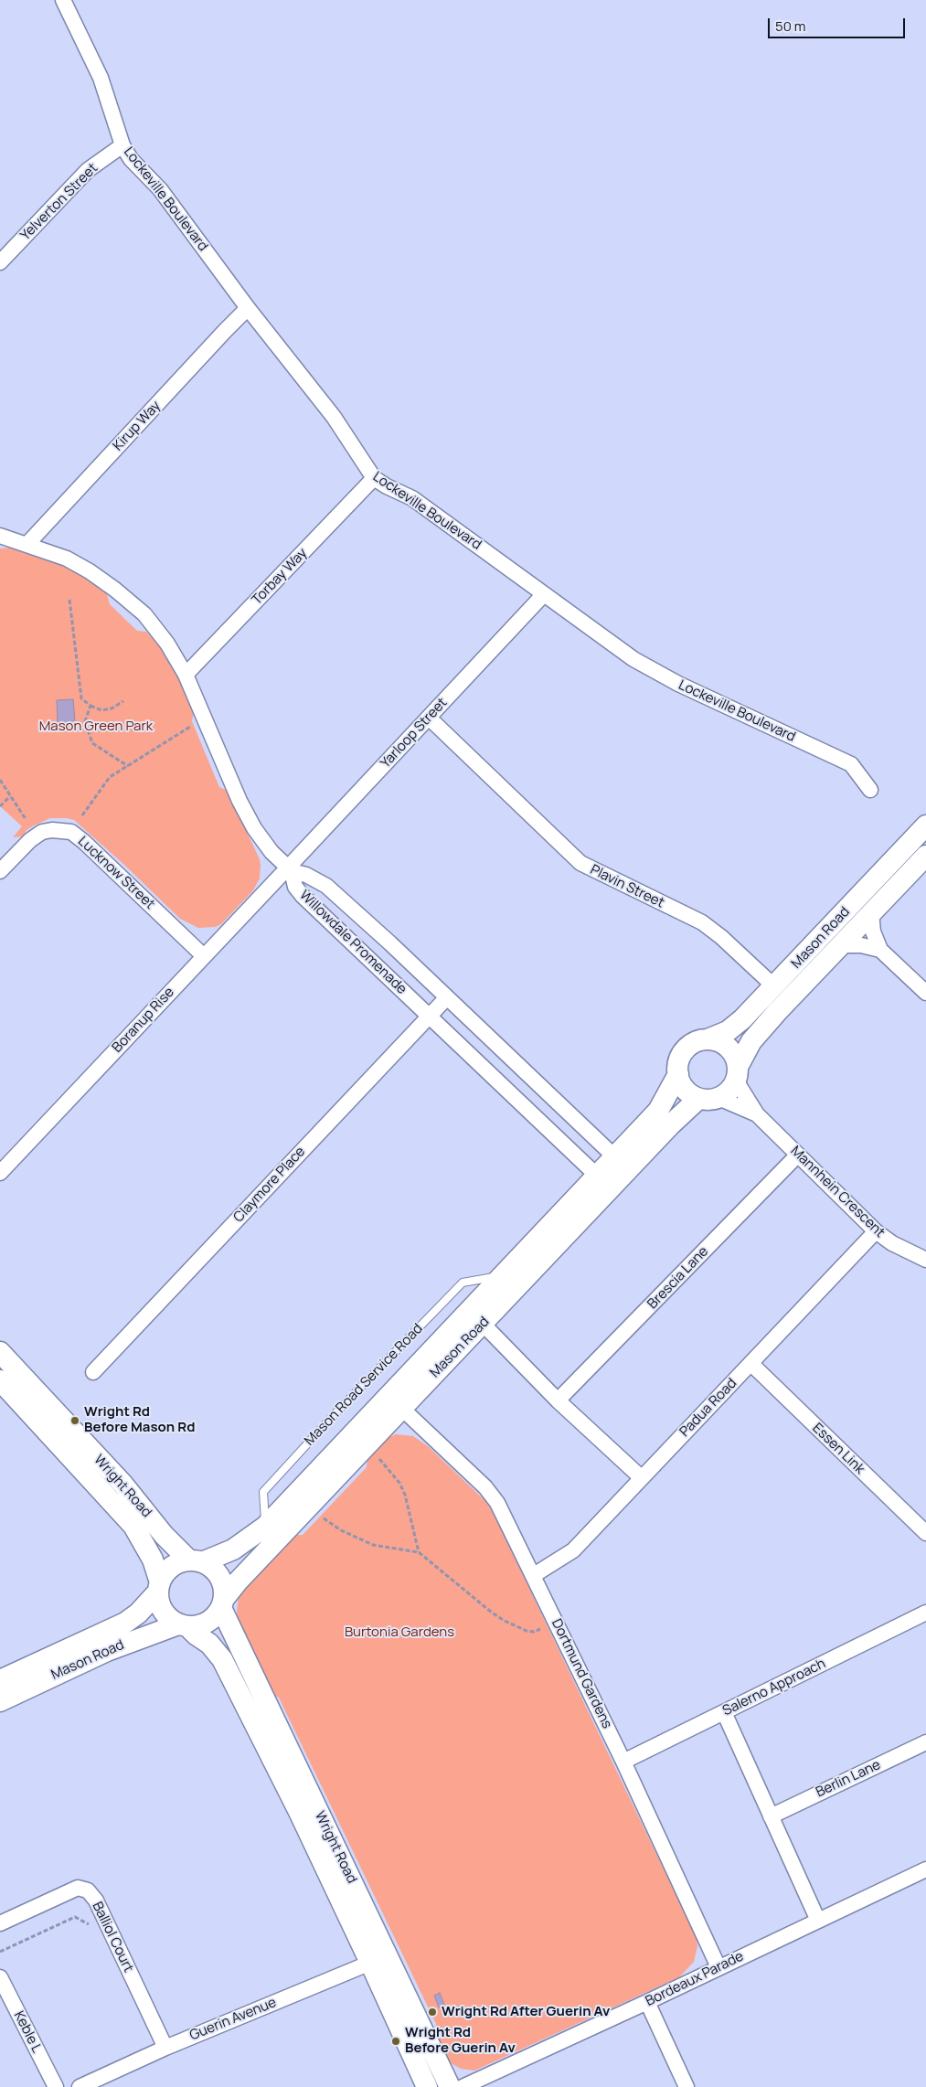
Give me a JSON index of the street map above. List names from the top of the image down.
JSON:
{
  "streets": {
    "street": [
      "Lockeville Boulevard",
      "Yelverton Street",
      "Kirup Way",
      "Torbay Way",
      "Yarloop Street",
      "Lucknow Street",
      "Plavin Street",
      "Mason Road",
      "Willowdale Promenade",
      "Boranup Rise",
      "Claymore Place",
      "Mannhein Crescent",
      "Brescia Lane",
      "Padua Road",
      "Essen Link",
      "Wright Road",
      "Dortmund Gardens",
      "Salerno Approach",
      "Berlin Lane",
      "Balliol Court",
      "Bordeaux Parade",
      "Guerin Avenue",
      "Keble L"
    ]
  },
  "crossings": [
    ["Lockeville Boulevard", "Yelverton Street"],
    ["Lockeville Boulevard", "Kirup Way"],
    ["Lockeville Boulevard", "Torbay Way"],
    ["Lockeville Boulevard", "Yarloop Street"],
    ["Kirup Way", "Willowdale Promenade"],
    ["Torbay Way", "Willowdale Promenade"],
    ["Yarloop Street", "Plavin Street"],
    ["Yarloop Street", "Willowdale Promenade"],
    ["Yarloop Street", "Boranup Rise"],
    ["Lucknow Street", "Boranup Rise"],
    ["Plavin Street", "Mason Road"],
    ["Mason Road", "Willowdale Promenade"],
    ["Mason Road", "Mannhein Crescent"],
    ["Mason Road", "Wright Road"],
    ["Mason Road", "Dortmund Gardens"],
    ["Willowdale Promenade", "Boranup Rise"],
    ["Willowdale Promenade", "Claymore Place"],
    ["Mannhein Crescent", "Brescia Lane"],
    ["Mannhein Crescent", "Padua Road"],
    ["Padua Road", "Essen Link"],
    ["Padua Road", "Dortmund Gardens"],
    ["Wright Road", "Guerin Avenue"],
    ["Dortmund Gardens", "Salerno Approach"],
    ["Dortmund Gardens", "Bordeaux Parade"],
    ["Balliol Court", "Guerin Avenue"]
  ],
  "parks": ["Mason Green Park", "Burtonia Gardens"],
  "places": ["Wright Rd Before Mason Rd", "Wright Rd After Guerin Av", "Wright Rd Before Guerin Av"],
  "scale_bar": "50 m"
}
